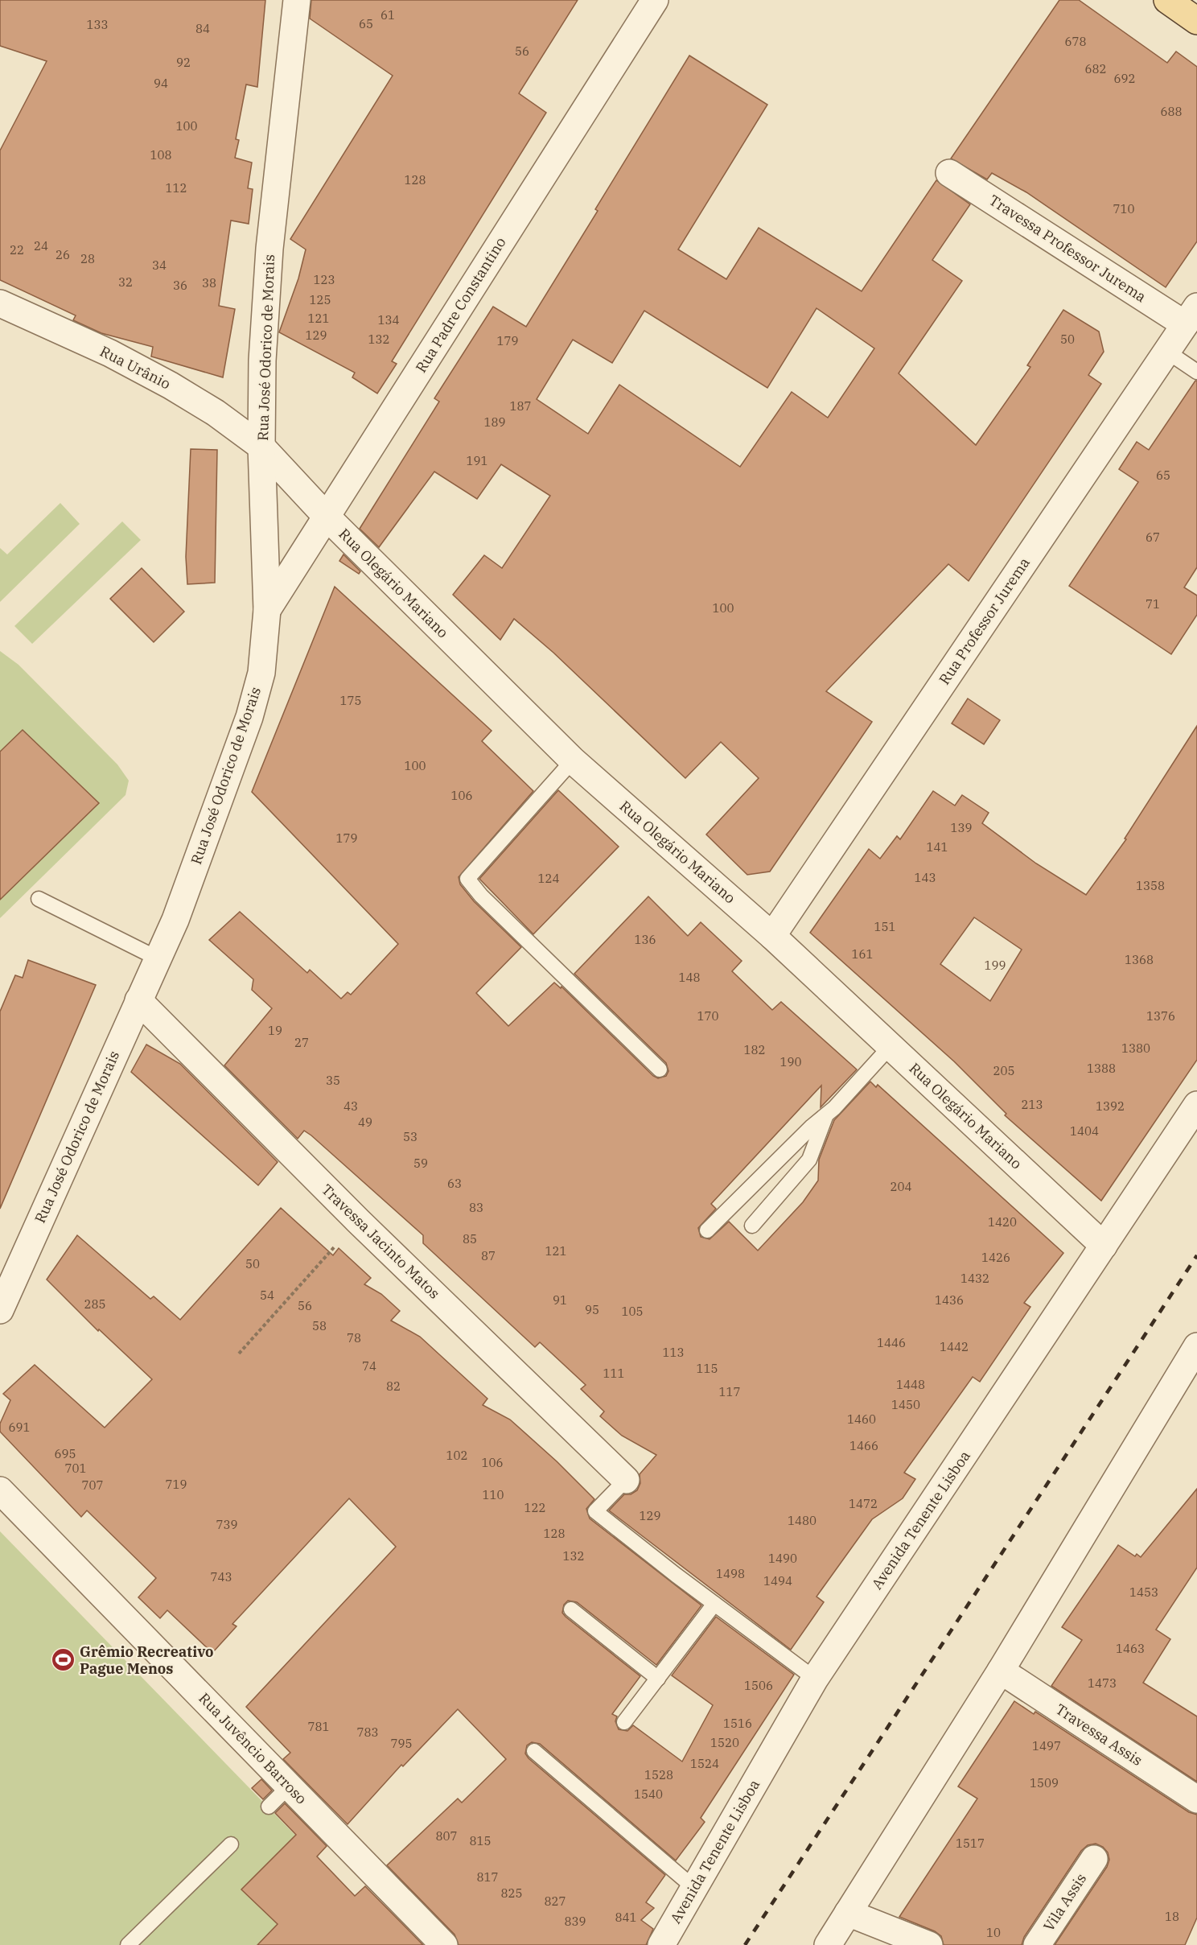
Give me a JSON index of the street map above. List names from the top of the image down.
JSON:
{
  "streets": {
    "street": [
      "Travessa Professor Jurema",
      "Rua Padre Constantino",
      "Rua José Odorico de Morais",
      "Rua Urânio",
      "Rua Olegário Mariano",
      "Rua Professor Jurema",
      "Travessa Jacinto Matos",
      "Avenida Tenente Lisboa",
      "Travessa Assis",
      "Rua Juvêncio Barroso",
      "Vila Assis"
    ]
  },
  "crossings": [
    ["Travessa Professor Jurema", "Rua Professor Jurema"],
    ["Rua Padre Constantino", "Rua José Odorico de Morais"],
    ["Rua Padre Constantino", "Rua Olegário Mariano"],
    ["Rua José Odorico de Morais", "Rua Urânio"],
    ["Rua José Odorico de Morais", "Rua Olegário Mariano"],
    ["Rua José Odorico de Morais", "Travessa Jacinto Matos"],
    ["Rua Urânio", "Rua Olegário Mariano"],
    ["Rua Olegário Mariano", "Rua Professor Jurema"],
    ["Rua Olegário Mariano", "Avenida Tenente Lisboa"]
  ],
  "places": {
    "sports": ["Grêmio Recreativo Pague Menos"]
  },
  "house_numbers": [
    "61",
    "65",
    "133",
    "84",
    "678",
    "56",
    "92",
    "682",
    "692",
    "94",
    "688",
    "100",
    "108",
    "128",
    "112",
    "710",
    "24",
    "22",
    "26",
    "28",
    "34",
    "123",
    "32",
    "38",
    "36",
    "125",
    "121",
    "134",
    "129",
    "132",
    "50",
    "179",
    "187",
    "189",
    "191",
    "65",
    "67",
    "71",
    "100",
    "175",
    "100",
    "106",
    "139",
    "179",
    "141",
    "143",
    "124",
    "1358",
    "151",
    "136",
    "161",
    "1368",
    "199",
    "148",
    "170",
    "1376",
    "19",
    "27",
    "1380",
    "182",
    "190",
    "1388",
    "205",
    "35",
    "213",
    "43",
    "1392",
    "49",
    "1404",
    "53",
    "59",
    "63",
    "204",
    "83",
    "1420",
    "85",
    "121",
    "87",
    "1426",
    "50",
    "1432",
    "54",
    "91",
    "1436",
    "285",
    "56",
    "95",
    "105",
    "58",
    "78",
    "1446",
    "1442",
    "113",
    "74",
    "115",
    "111",
    "1448",
    "82",
    "117",
    "1450",
    "1460",
    "691",
    "1466",
    "695",
    "102",
    "106",
    "701",
    "719",
    "707",
    "110",
    "1472",
    "122",
    "129",
    "1480",
    "739",
    "128",
    "132",
    "1490",
    "1498",
    "743",
    "1494",
    "1453",
    "1463",
    "1473",
    "1506",
    "1516",
    "781",
    "783",
    "1520",
    "795",
    "1497",
    "1524",
    "1528",
    "1509",
    "1540",
    "807",
    "815",
    "1517",
    "817",
    "825",
    "827",
    "18",
    "841",
    "839",
    "10"
  ]
}
